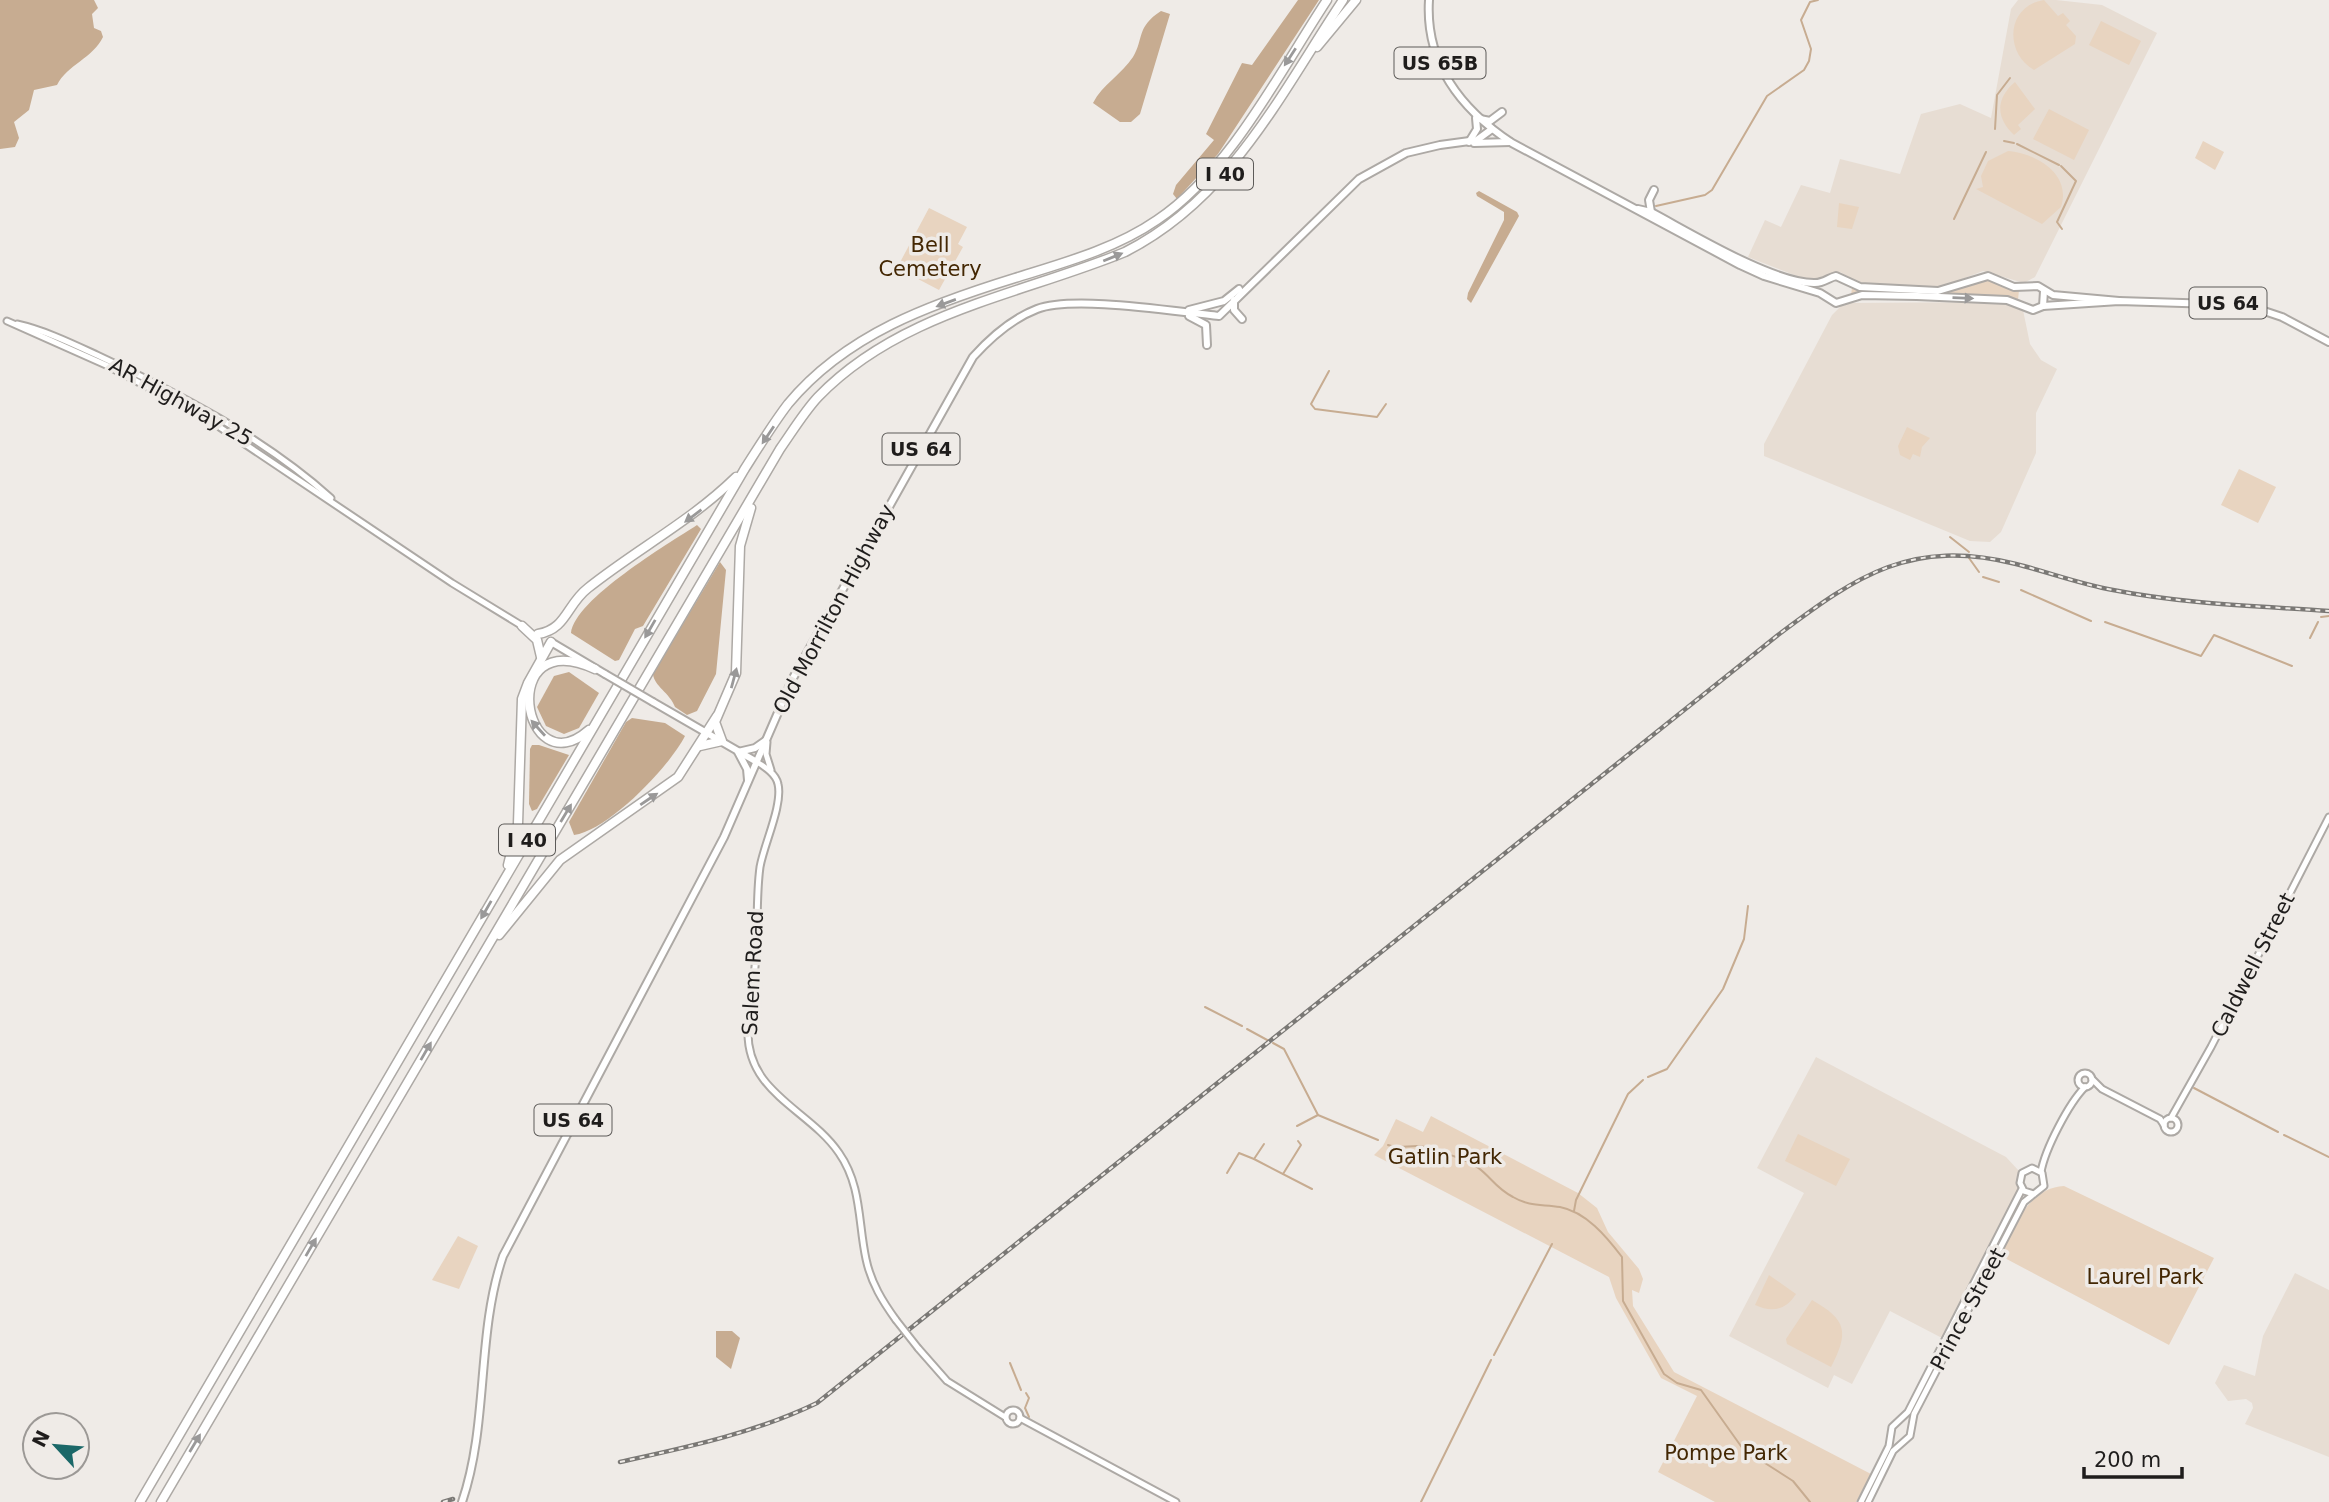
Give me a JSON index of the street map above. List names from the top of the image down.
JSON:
{
  "streets": {
    "highway": ["I 40"],
    "main road": [
      "US 65B",
      "US 64",
      "AR Highway 25",
      "Old Morrilton Highway",
      "Caldwell Street",
      "Salem Road",
      "Prince Street"
    ]
  },
  "crossings": [
    ["US 65B", "US 64"],
    ["US 65B", "Old Morrilton Highway"],
    ["US 64", "Old Morrilton Highway"],
    ["Old Morrilton Highway", "Salem Road"]
  ],
  "parks": [
    "Bell Cemetery",
    "Gatlin Park",
    "Laurel Park",
    "Pompe Park"
  ],
  "scale_bar": "200 m",
  "north": "top left"
}
